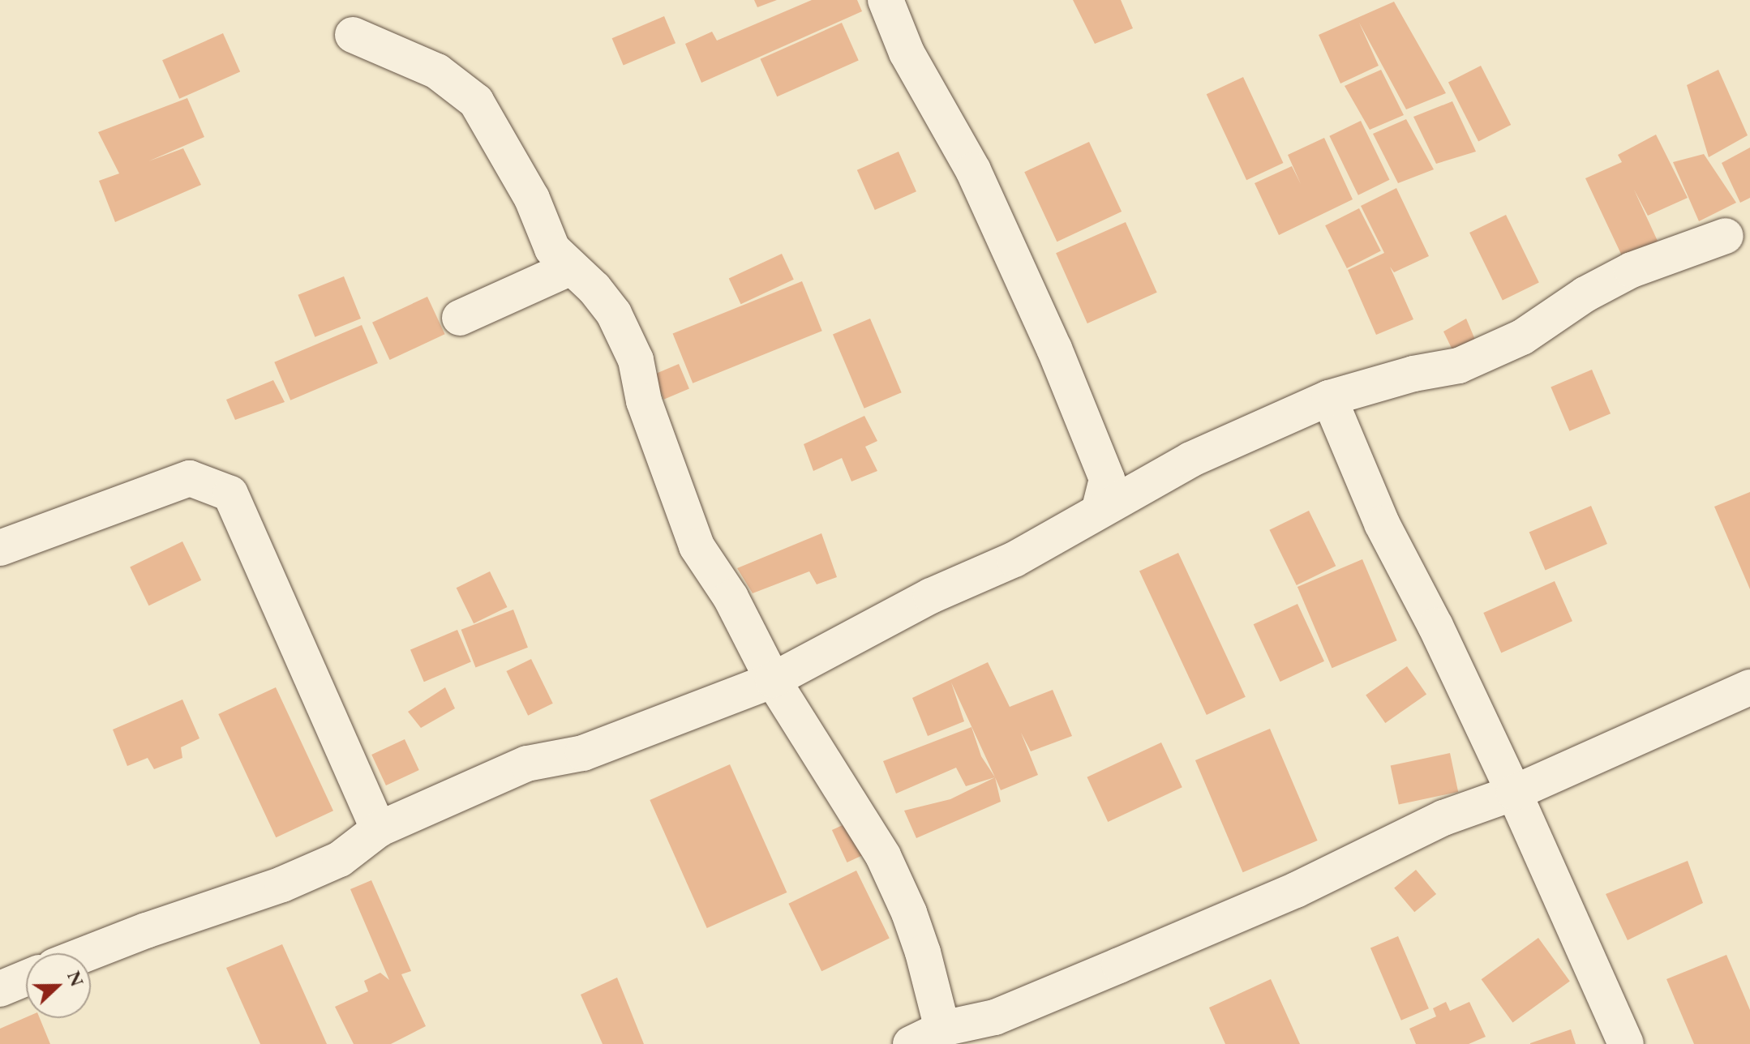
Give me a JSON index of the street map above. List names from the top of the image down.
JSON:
{
  "north": "right"
}
